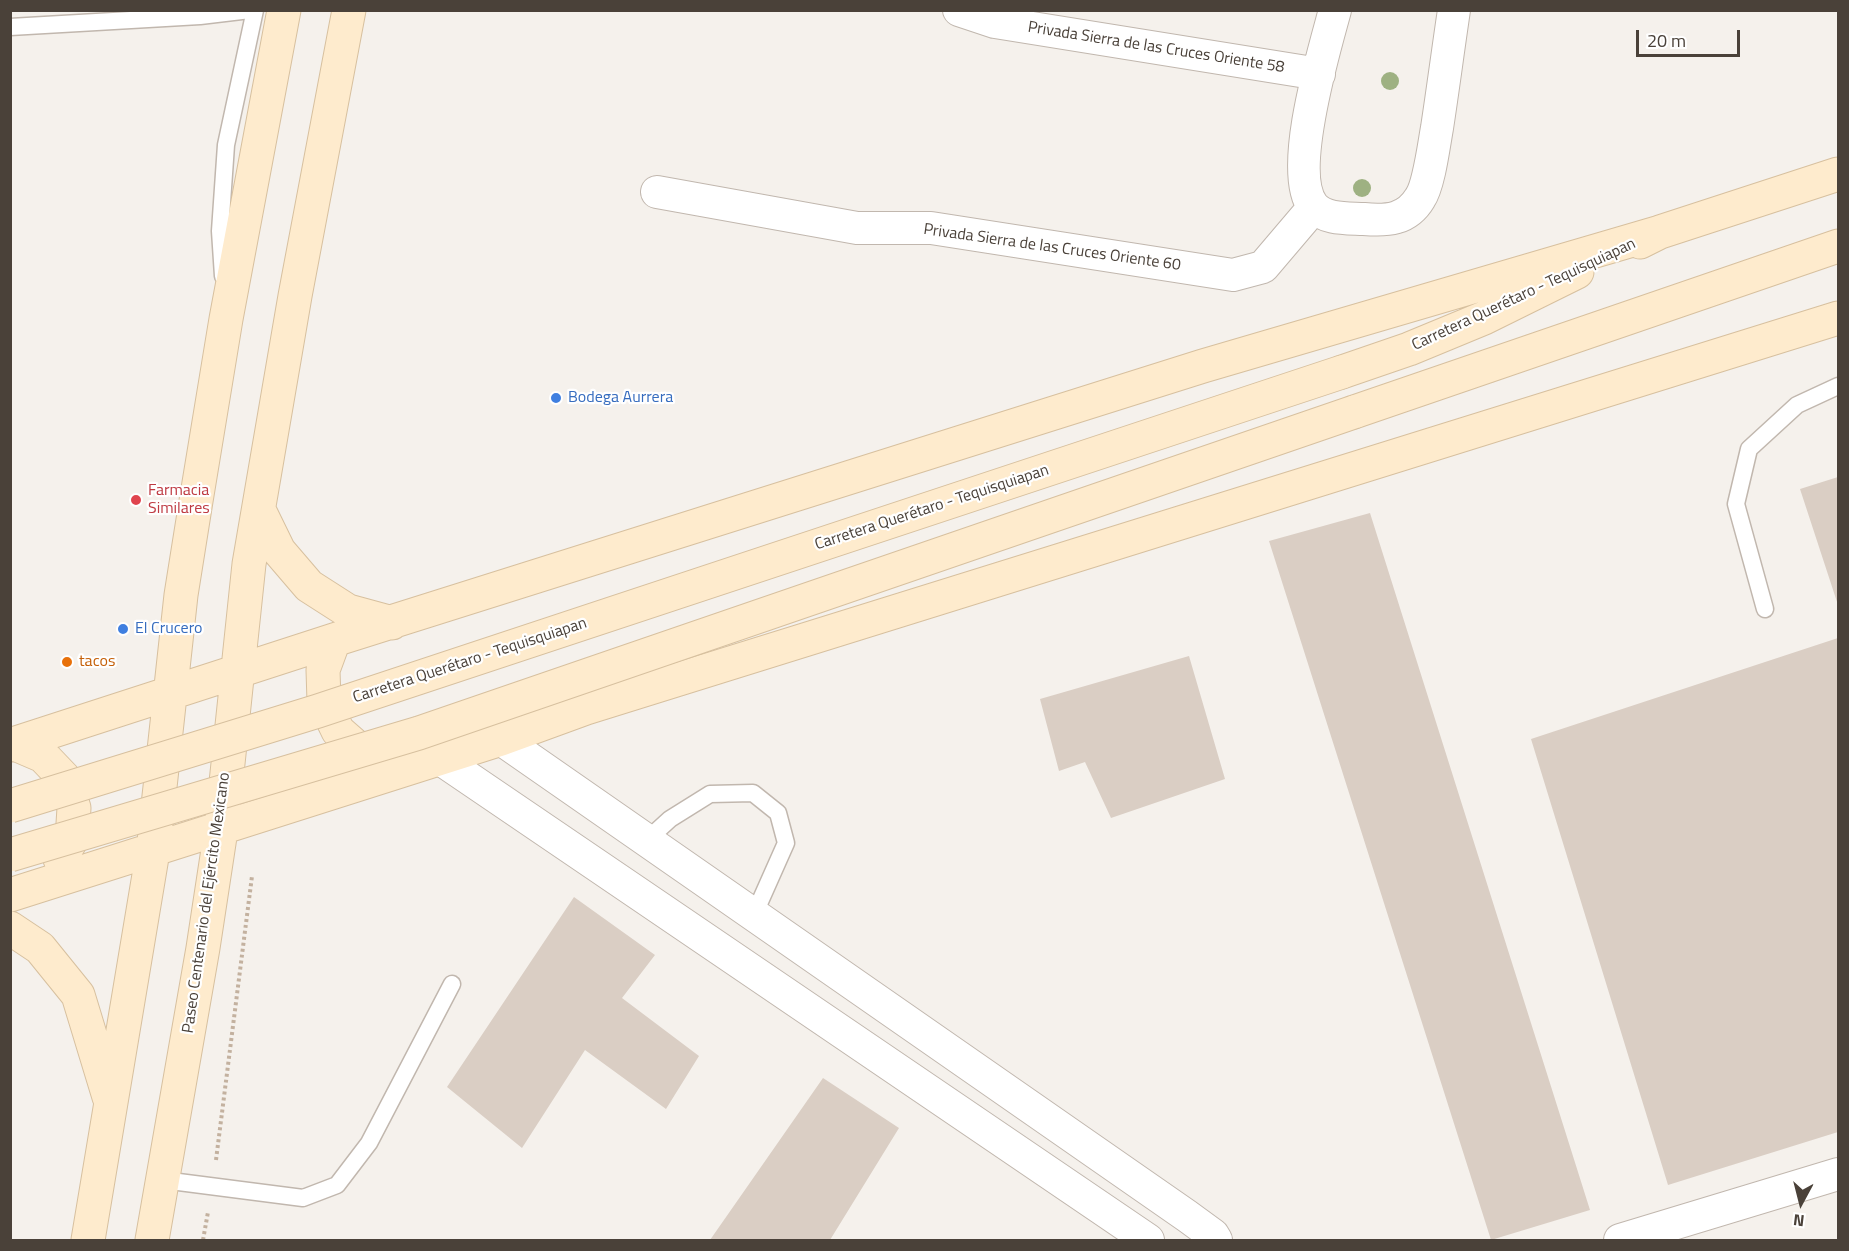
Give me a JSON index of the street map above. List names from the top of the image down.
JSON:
{
  "streets": {
    "main road": ["Carretera Querétaro - Tequisquiapan", "Paseo Centenario del Ejército Mexicano"],
    "street": ["Privada Sierra de las Cruces Oriente 58", "Privada Sierra de las Cruces Oriente 60"]
  },
  "places": [
    "Bodega Aurrera",
    "Farmacia Similares",
    "El Crucero",
    "tacos"
  ],
  "scale_bar": "20 m",
  "north": "bottom"
}
